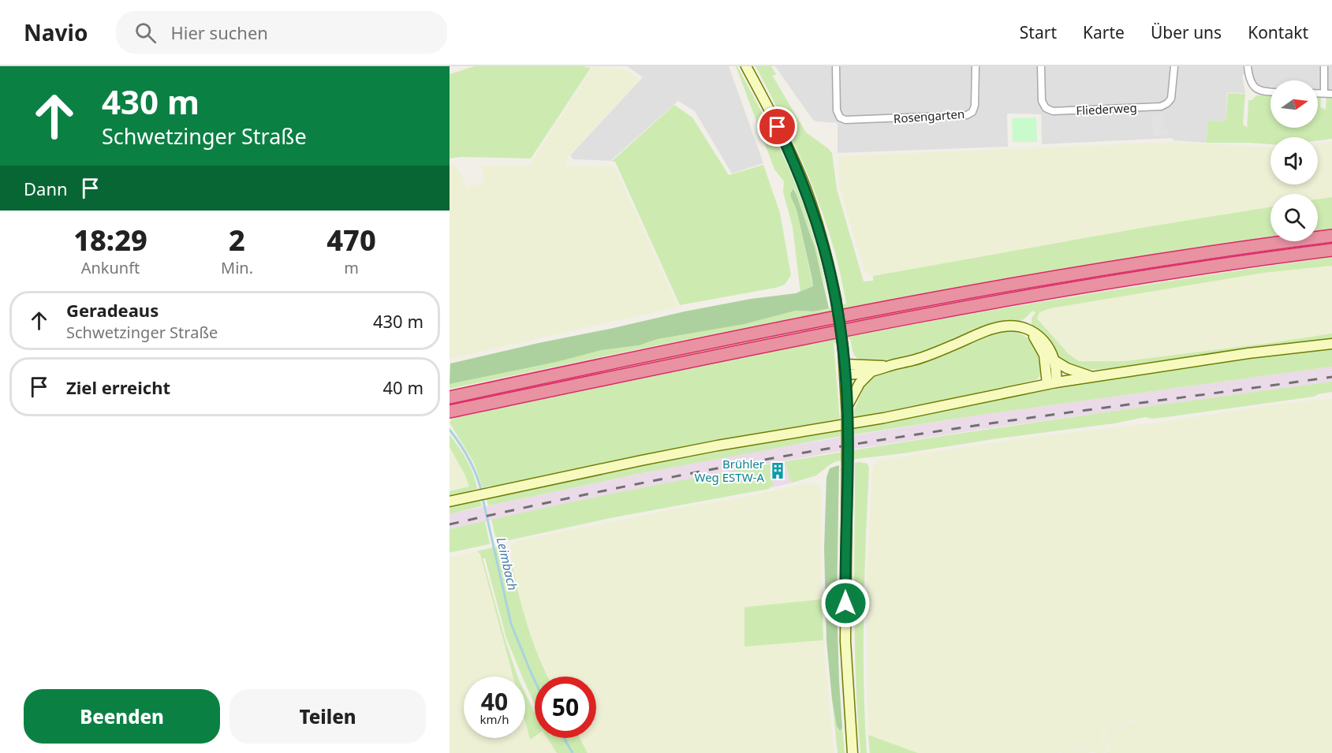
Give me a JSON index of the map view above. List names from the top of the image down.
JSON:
{
  "streets": {
    "street": ["Fliederweg", "Rosengarten"]
  },
  "water": ["Leimbach"],
  "places": {
    "building": ["Brühler Weg ESTW-A"]
  },
  "north": "right",
  "page": {
    "header": "Navio",
    "search": "Hier suchen",
    "nav": [
      "Start",
      "Karte",
      "Über uns",
      "Kontakt"
    ],
    "turn": ["430 m", "Schwetzinger Straße"],
    "then": "Dann",
    "eta": [
      "18:29",
      "Ankunft",
      "2",
      "Min.",
      "470",
      "m"
    ],
    "list": [
      {
        "name": "Geradeaus",
        "note": "Schwetzinger Straße",
        "value": "430 m"
      },
      {
        "name": "Ziel erreicht",
        "value": "40 m"
      }
    ],
    "speed": "40 km/h",
    "limit": "50",
    "buttons": ["Beenden", "Teilen"]
  }
}
